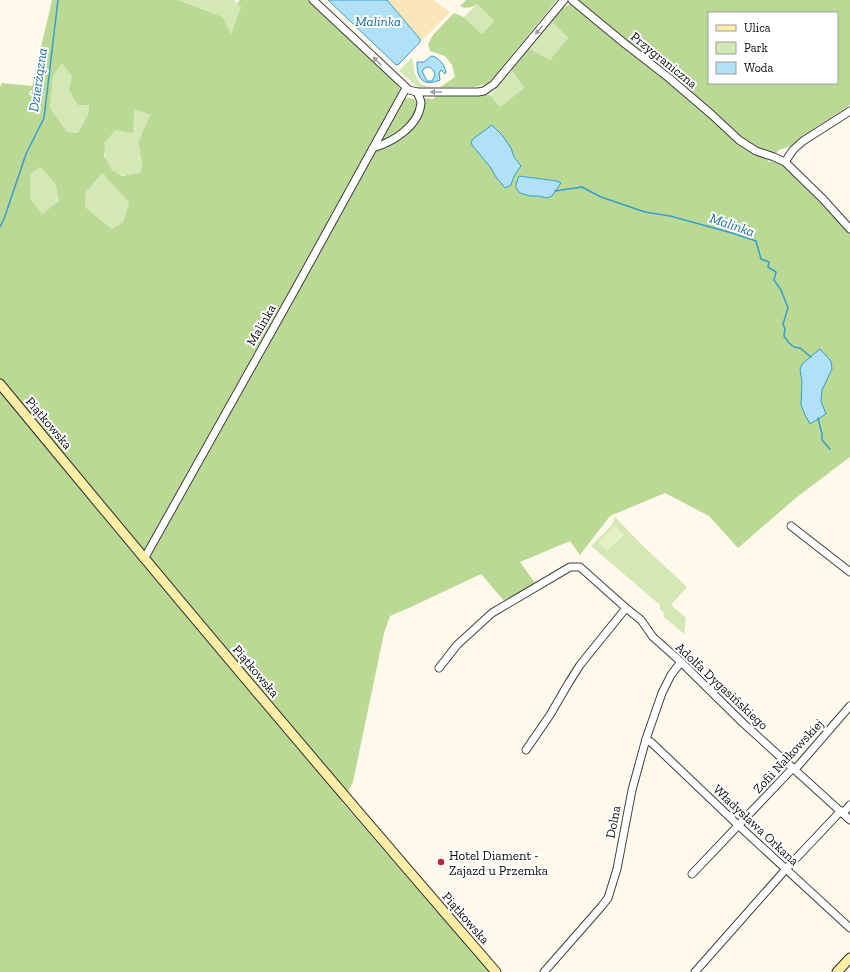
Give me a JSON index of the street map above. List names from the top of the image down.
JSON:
{
  "streets": {
    "main road": ["Piątkowska"],
    "street": [
      "Przygraniczna",
      "Malinka",
      "Adolfa Dygasińskiego",
      "Zofii Nałkowskiej",
      "Dolna",
      "Władysława Orkana"
    ]
  },
  "crossings": [
    ["Malinka", "Piątkowska"],
    ["Adolfa Dygasińskiego", "Zofii Nałkowskiej"],
    ["Adolfa Dygasińskiego", "Dolna"],
    ["Zofii Nałkowskiej", "Władysława Orkana"],
    ["Dolna", "Władysława Orkana"]
  ],
  "water": ["Malinka", "Dzierżązna"],
  "places": ["Hotel Diament - Zajazd u Przemka"],
  "legend": ["Ulica", "Park", "Woda"]
}
